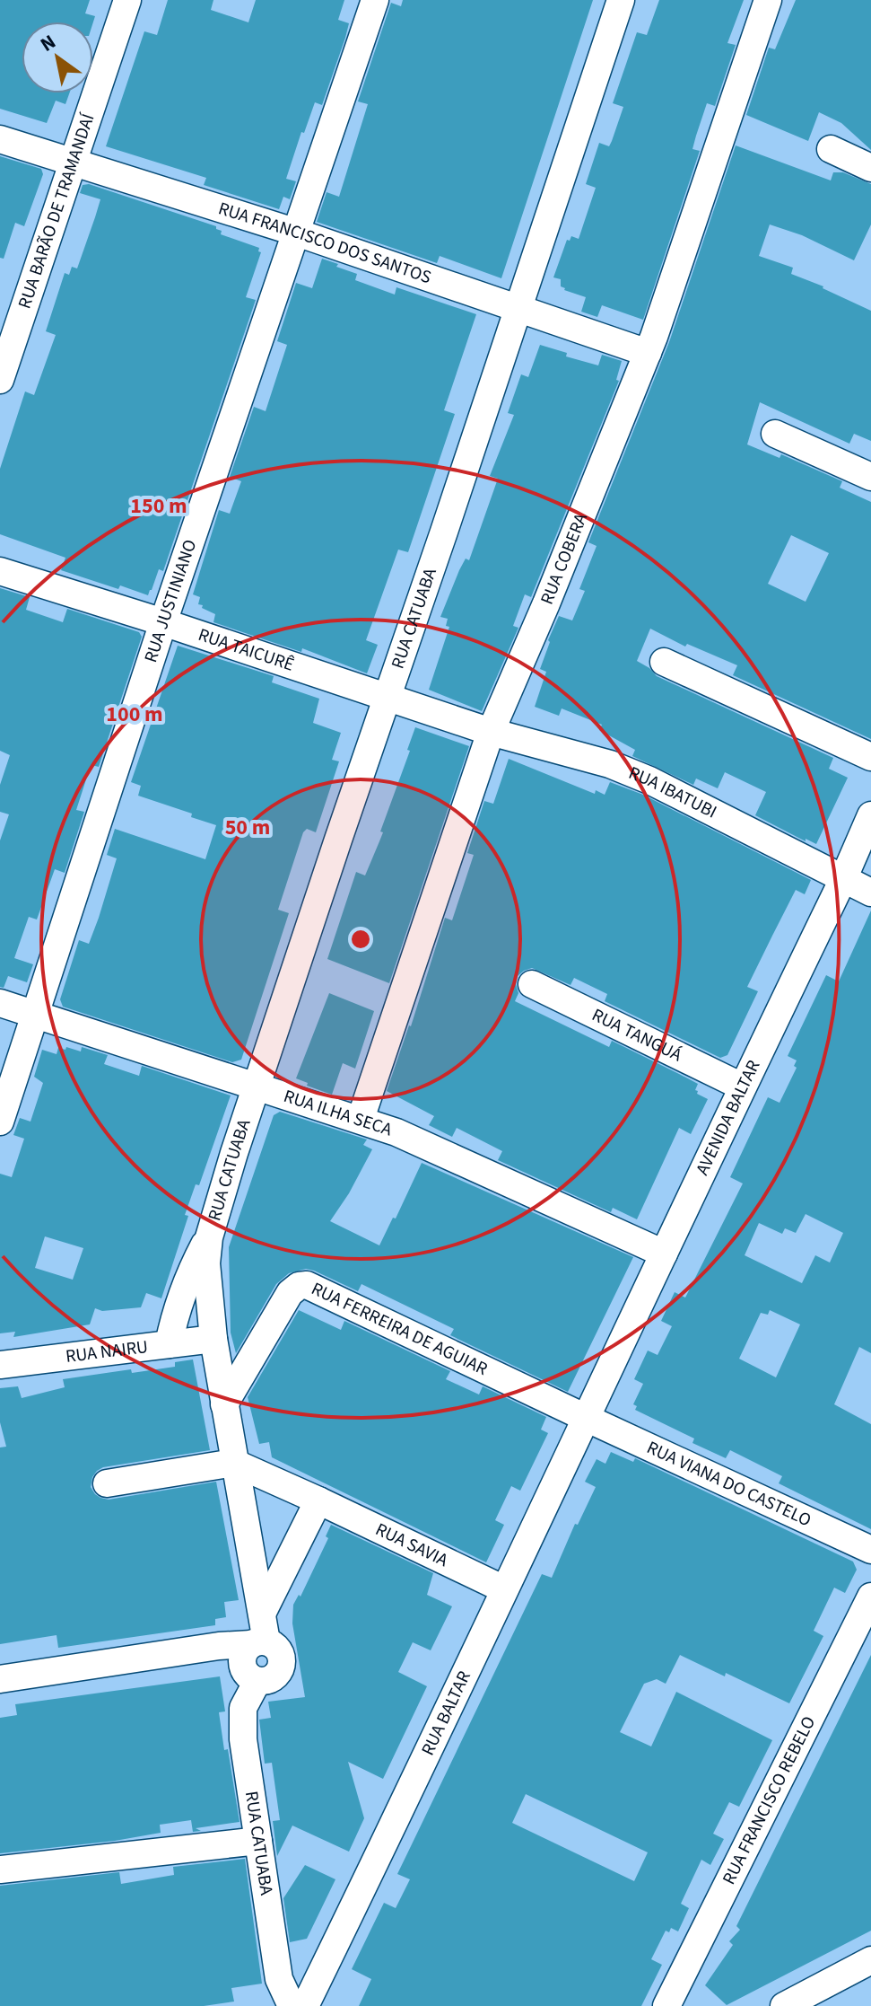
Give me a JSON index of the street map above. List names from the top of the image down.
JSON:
{
  "streets": {
    "street": [
      "RUA BARÃO DE TRAMANDAÍ",
      "RUA FRANCISCO DOS SANTOS",
      "RUA COBERA",
      "RUA JUSTINIANO",
      "RUA CATUABA",
      "RUA TAICURÊ",
      "RUA IBATUBI",
      "RUA TANGUÁ",
      "RUA ILHA SECA",
      "AVENIDA BALTAR",
      "RUA FERREIRA DE AGUIAR",
      "RUA NAIRU",
      "RUA VIANA DO CASTELO",
      "RUA SAVIA",
      "RUA BALTAR",
      "RUA FRANCISCO REBELO"
    ]
  },
  "crossings": [
    ["RUA BARÃO DE TRAMANDAÍ", "RUA FRANCISCO DOS SANTOS"],
    ["RUA FRANCISCO DOS SANTOS", "RUA COBERA"],
    ["RUA FRANCISCO DOS SANTOS", "RUA JUSTINIANO"],
    ["RUA FRANCISCO DOS SANTOS", "RUA CATUABA"],
    ["RUA COBERA", "RUA TAICURÊ"],
    ["RUA COBERA", "RUA IBATUBI"],
    ["RUA COBERA", "RUA ILHA SECA"],
    ["RUA JUSTINIANO", "RUA TAICURÊ"],
    ["RUA JUSTINIANO", "RUA ILHA SECA"],
    ["RUA CATUABA", "RUA TAICURÊ"],
    ["RUA CATUABA", "RUA ILHA SECA"],
    ["RUA CATUABA", "RUA FERREIRA DE AGUIAR"],
    ["RUA CATUABA", "RUA NAIRU"],
    ["RUA CATUABA", "RUA SAVIA"],
    ["RUA TAICURÊ", "RUA IBATUBI"],
    ["RUA IBATUBI", "AVENIDA BALTAR"],
    ["RUA TANGUÁ", "AVENIDA BALTAR"],
    ["RUA ILHA SECA", "AVENIDA BALTAR"],
    ["AVENIDA BALTAR", "RUA FERREIRA DE AGUIAR"],
    ["AVENIDA BALTAR", "RUA VIANA DO CASTELO"],
    ["AVENIDA BALTAR", "RUA BALTAR"],
    ["RUA FERREIRA DE AGUIAR", "RUA VIANA DO CASTELO"],
    ["RUA FERREIRA DE AGUIAR", "RUA BALTAR"],
    ["RUA VIANA DO CASTELO", "RUA BALTAR"],
    ["RUA SAVIA", "RUA BALTAR"]
  ],
  "north": "top left",
  "rings": ["150 m", "100 m", "50 m"]
}
